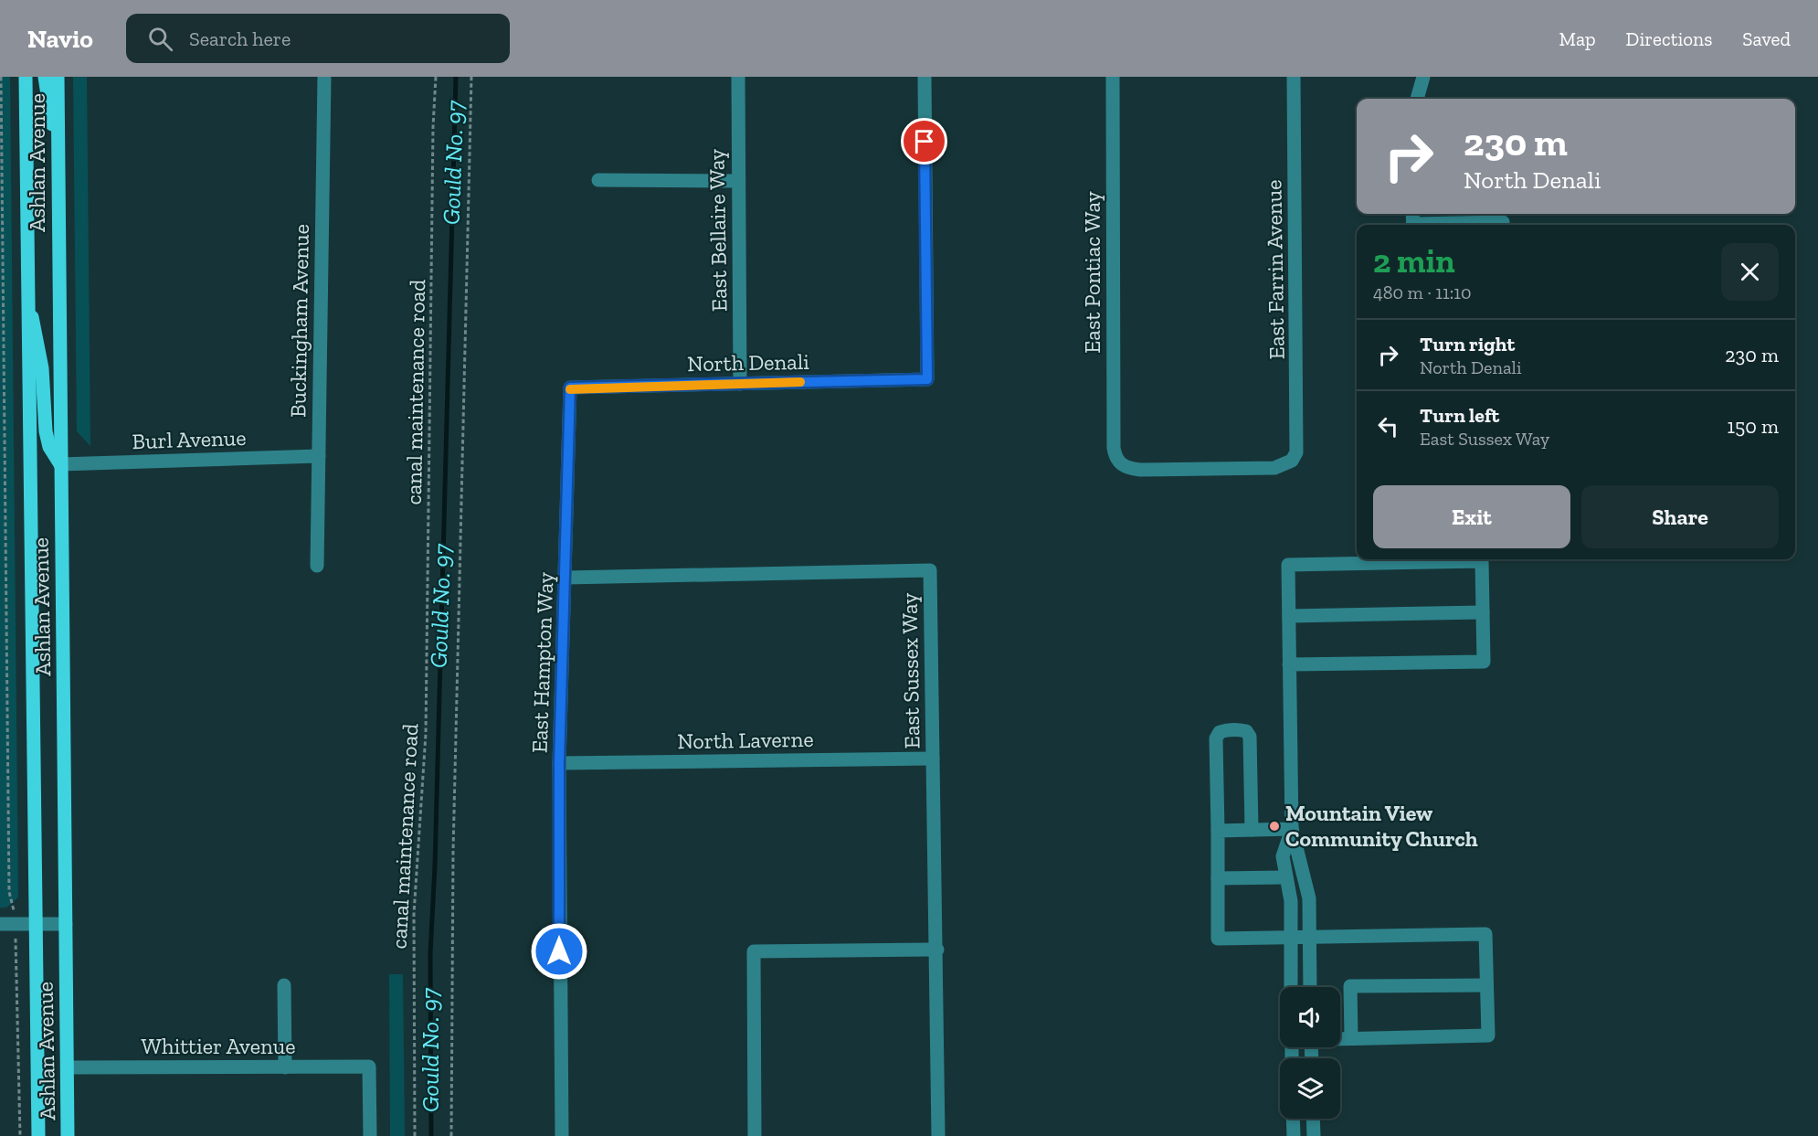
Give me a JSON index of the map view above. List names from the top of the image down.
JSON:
{
  "streets": {
    "main road": ["Ashlan Avenue"],
    "street": [
      "East Bellaire Way",
      "East Farrin Avenue",
      "East Pontiac Way",
      "Buckingham Avenue",
      "North Denali",
      "Burl Avenue",
      "East Hampton Way",
      "East Sussex Way",
      "North Laverne",
      "Whittier Avenue"
    ],
    "path": ["canal maintenance road"]
  },
  "crossings": [
    ["Ashlan Avenue", "Burl Avenue"],
    ["Ashlan Avenue", "Whittier Avenue"],
    ["East Bellaire Way", "North Denali"],
    ["East Farrin Avenue", "East Pontiac Way"],
    ["Buckingham Avenue", "Burl Avenue"],
    ["North Denali", "East Hampton Way"],
    ["East Hampton Way", "East Sussex Way"],
    ["East Hampton Way", "North Laverne"],
    ["East Sussex Way", "North Laverne"]
  ],
  "water": ["Gould No. 97"],
  "places": ["Mountain View Community Church"],
  "page": {
    "header": "Navio",
    "search": "Search here",
    "nav": ["Map", "Directions", "Saved"],
    "turn": ["230 m", "North Denali"],
    "heading": ["2 min", "480 m · 11:10"],
    "list": [
      {
        "name": "Turn right",
        "note": "North Denali",
        "value": "230 m"
      },
      {
        "name": "Turn left",
        "note": "East Sussex Way",
        "value": "150 m"
      }
    ],
    "buttons": ["Exit", "Share"]
  }
}
